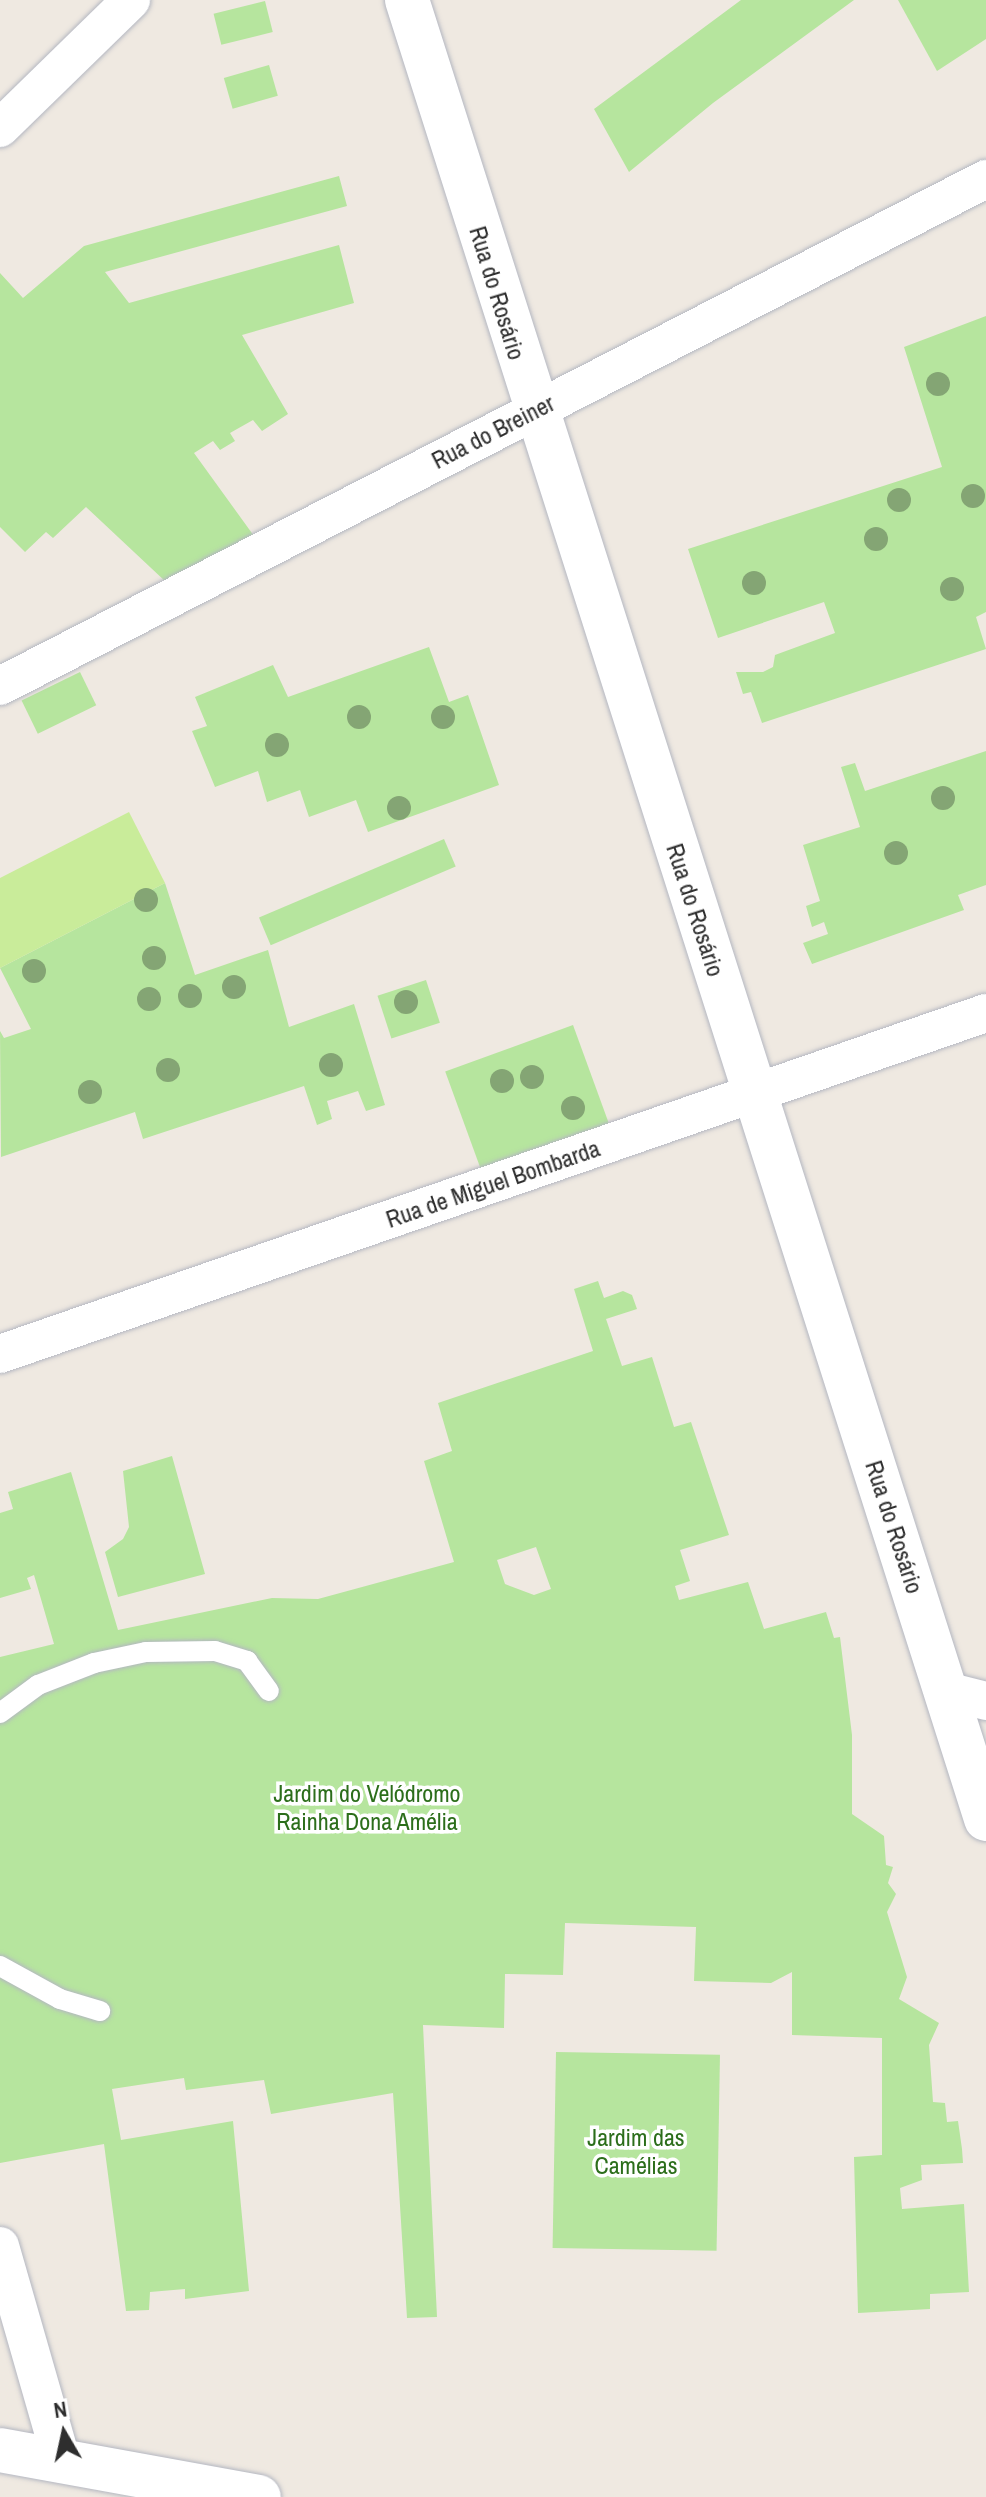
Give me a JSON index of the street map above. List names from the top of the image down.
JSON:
{
  "streets": {
    "street": ["Rua do Rosário", "Rua do Breiner", "Rua de Miguel Bombarda"]
  },
  "crossings": [
    ["Rua do Rosário", "Rua do Breiner"],
    ["Rua do Rosário", "Rua de Miguel Bombarda"]
  ],
  "parks": ["Jardim do Velódromo Rainha Dona Amélia", "Jardim das Camélias"],
  "north": "top"
}
